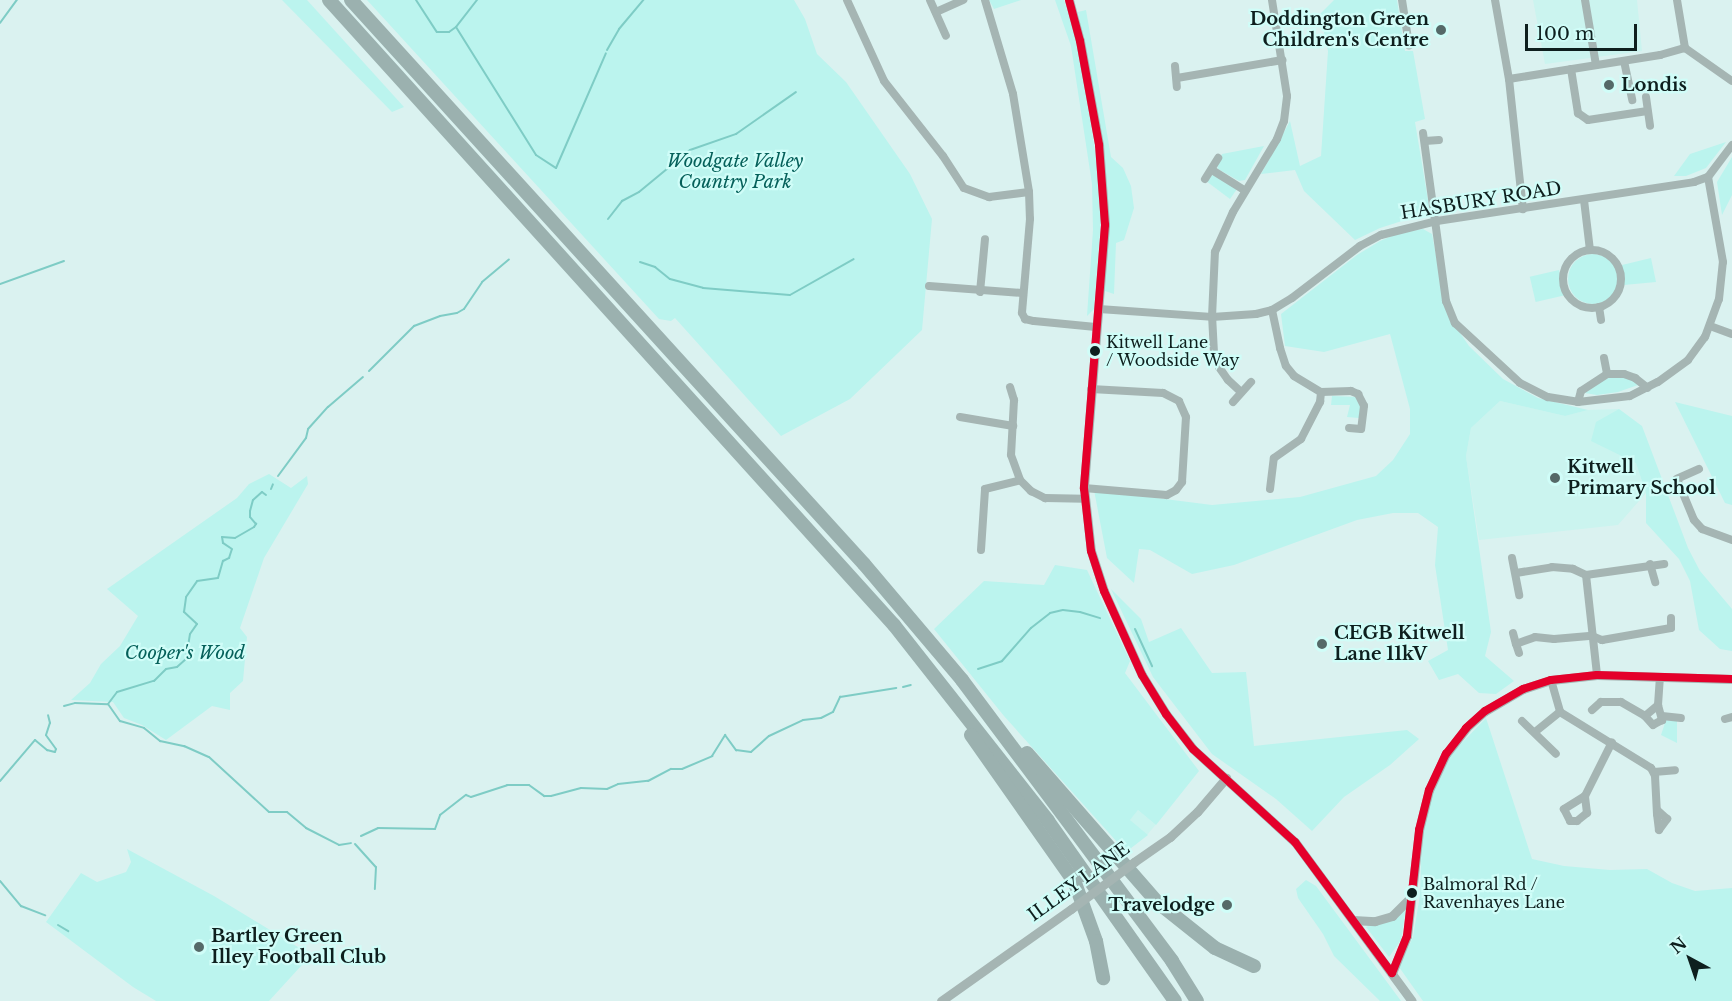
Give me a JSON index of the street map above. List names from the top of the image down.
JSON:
{
  "streets": {
    "street": ["HASBURY ROAD", "ILLEY LANE"]
  },
  "parks": ["Woodgate Valley Country Park", "Cooper's Wood"],
  "places": [
    "Doddington Green Children's Centre",
    "Londis",
    "Kitwell Lane / Woodside Way",
    "Kitwell Primary School",
    "CEGB Kitwell Lane 11kV",
    "Balmoral Rd / Ravenhayes Lane",
    "Travelodge",
    "Bartley Green Illey Football Club"
  ],
  "scale_bar": "100 m",
  "north": "top left"
}
